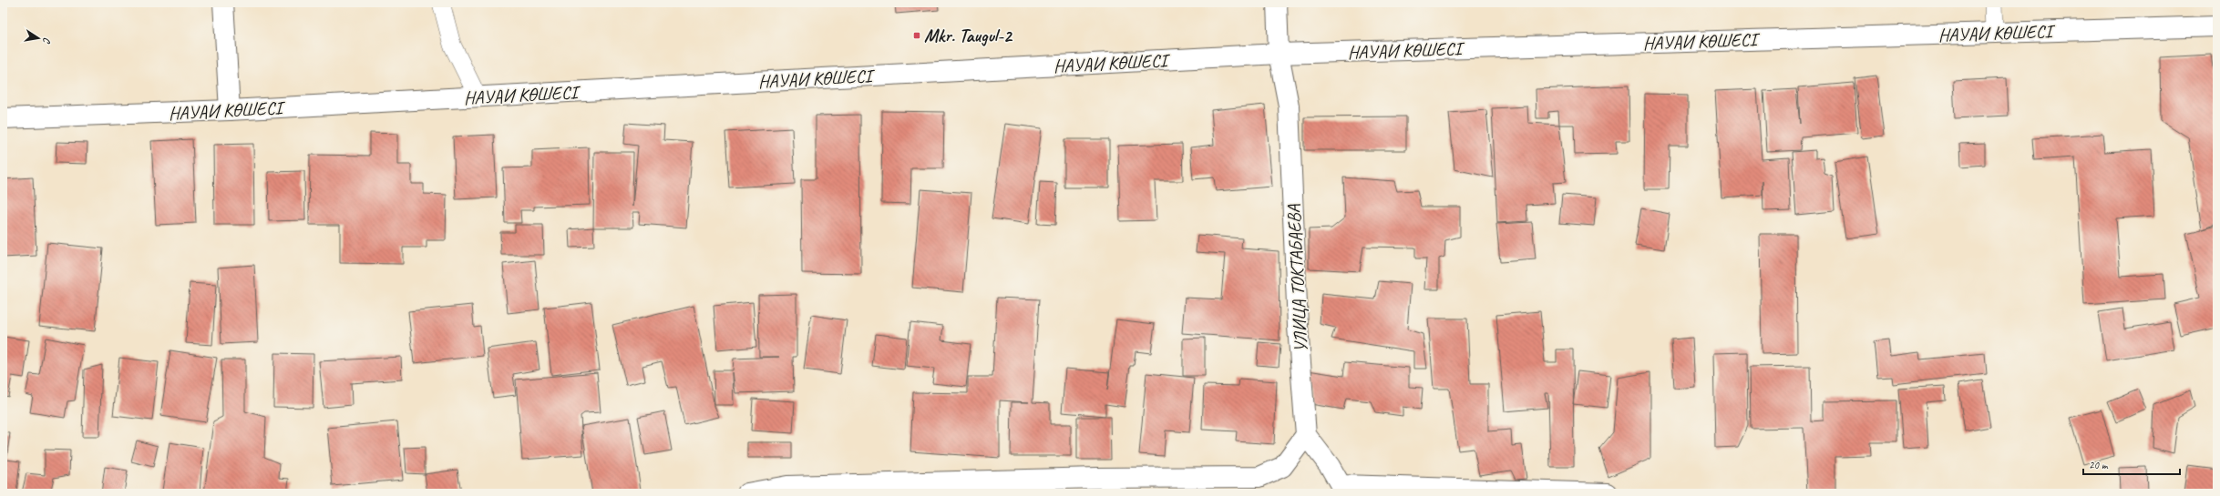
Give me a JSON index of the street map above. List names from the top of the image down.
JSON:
{
  "streets": {
    "street": ["НАУАИ КӨШЕСІ", "УЛИЦА ТОКТАБАЕВА"]
  },
  "crossings": [
    ["НАУАИ КӨШЕСІ", "УЛИЦА ТОКТАБАЕВА"]
  ],
  "places": {
    "transit": ["Mkr. Taugul-2"]
  },
  "scale_bar": "20 m",
  "north": "right"
}
